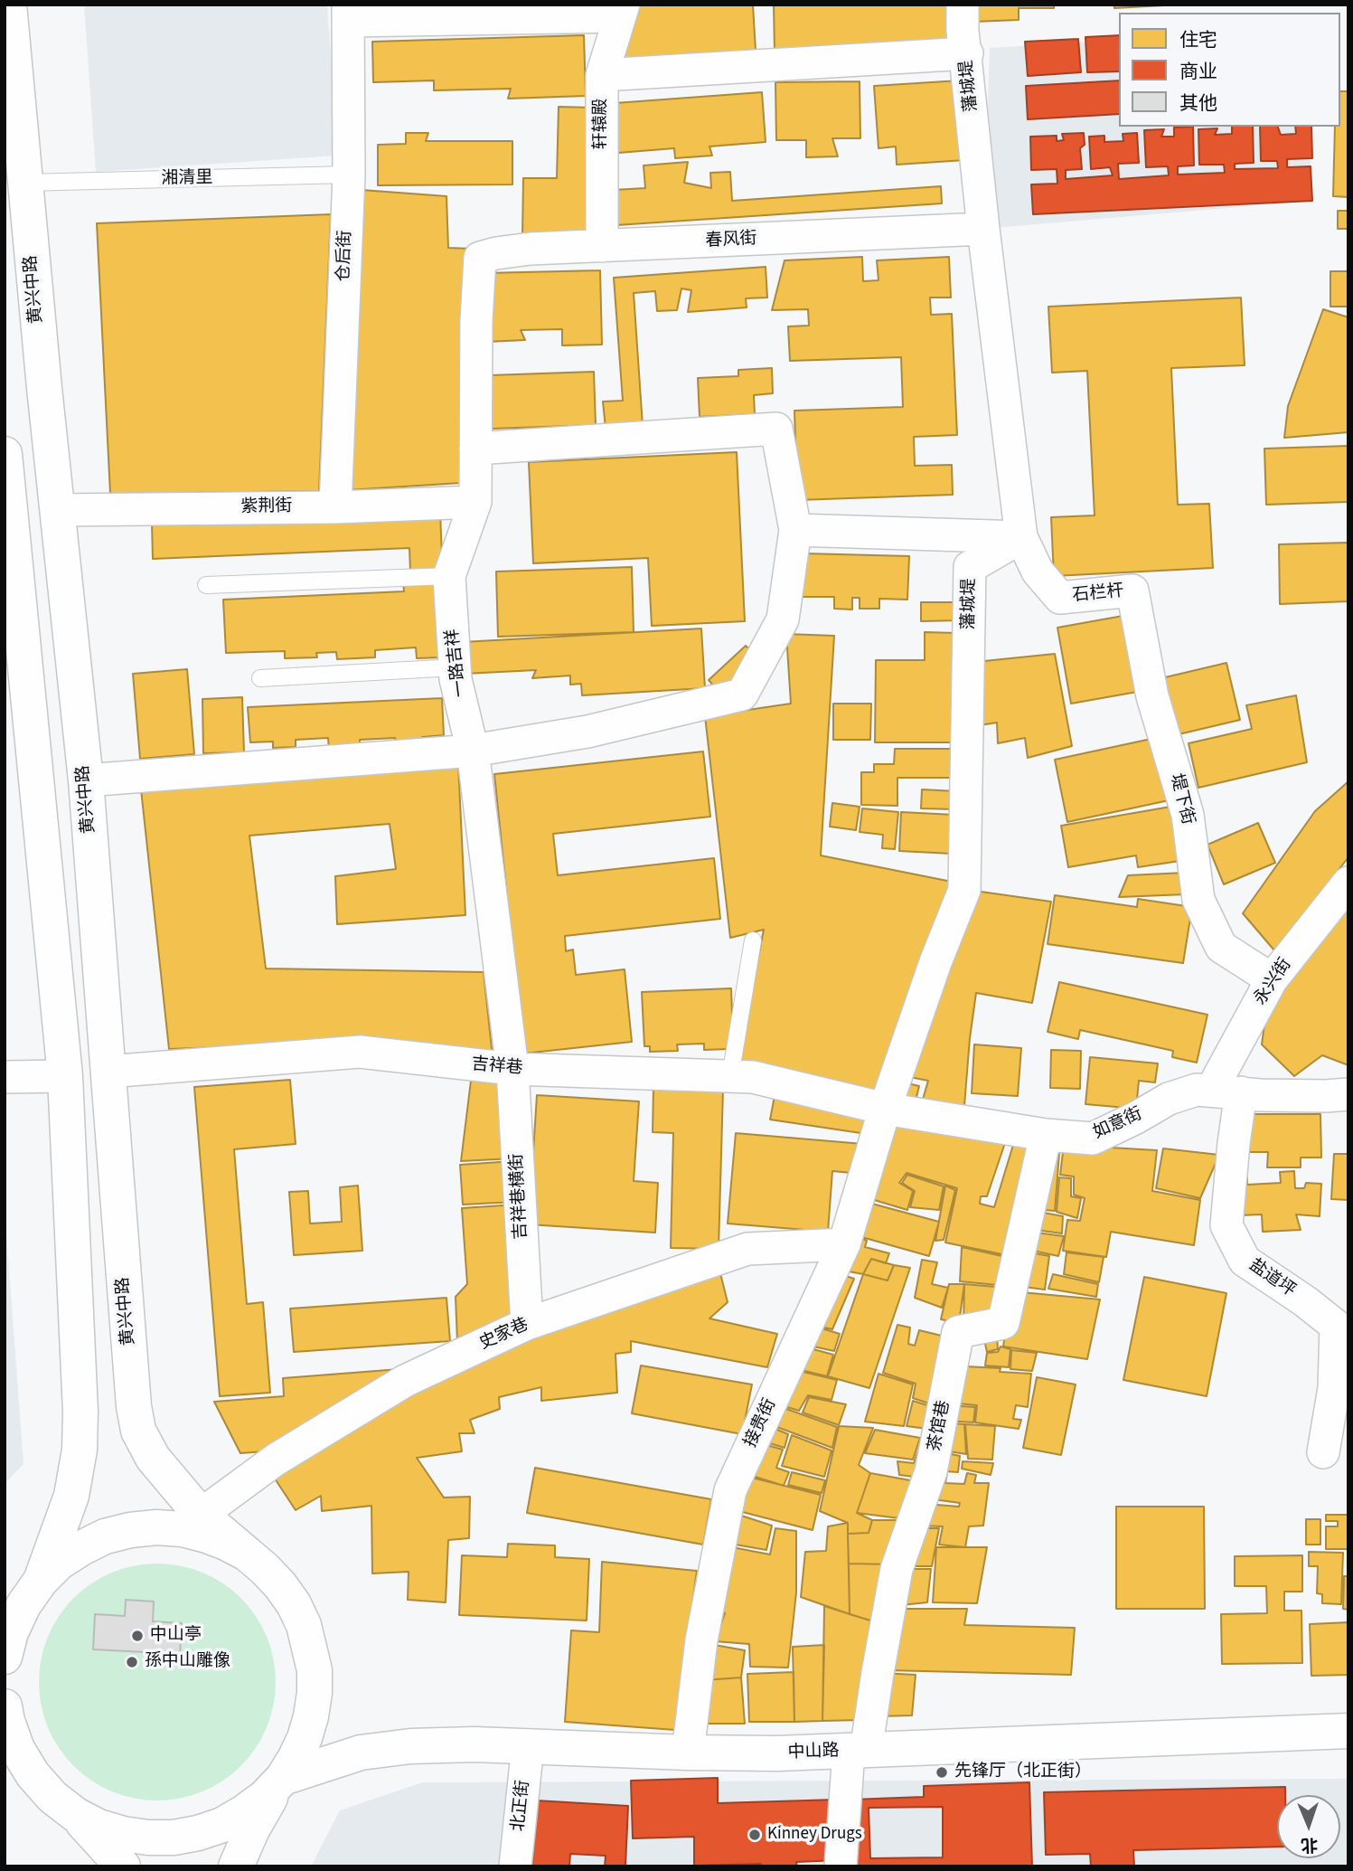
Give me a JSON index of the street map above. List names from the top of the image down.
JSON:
{
  "streets": {
    "main road": ["黄兴中路", "中山路"],
    "street": [
      "藩城堤",
      "轩辕殿",
      "春风街",
      "仓后街",
      "紫荆街",
      "石栏杆",
      "一路吉祥",
      "堤下街",
      "永兴街",
      "吉祥巷",
      "如意街",
      "吉祥巷横街",
      "盐道坪",
      "史家巷",
      "接贵街",
      "茶馆巷",
      "北正街"
    ],
    "lane": ["湘清里"]
  },
  "crossings": [
    ["藩城堤", "春风街"],
    ["藩城堤", "石栏杆"],
    ["藩城堤", "吉祥巷"],
    ["藩城堤", "如意街"],
    ["藩城堤", "接贵街"],
    ["轩辕殿", "春风街"],
    ["湘清里", "仓后街"],
    ["湘清里", "黄兴中路"],
    ["春风街", "一路吉祥"],
    ["仓后街", "紫荆街"],
    ["黄兴中路", "紫荆街"],
    ["黄兴中路", "吉祥巷"],
    ["黄兴中路", "史家巷"],
    ["黄兴中路", "中山路"],
    ["紫荆街", "一路吉祥"],
    ["石栏杆", "堤下街"],
    ["一路吉祥", "吉祥巷"],
    ["一路吉祥", "吉祥巷横街"],
    ["堤下街", "永兴街"],
    ["永兴街", "如意街"],
    ["永兴街", "盐道坪"],
    ["吉祥巷", "如意街"],
    ["吉祥巷", "吉祥巷横街"],
    ["吉祥巷", "接贵街"],
    ["如意街", "盐道坪"],
    ["如意街", "接贵街"],
    ["如意街", "茶馆巷"],
    ["吉祥巷横街", "史家巷"],
    ["史家巷", "接贵街"],
    ["接贵街", "中山路"],
    ["茶馆巷", "中山路"],
    ["中山路", "北正街"]
  ],
  "places": [
    "中山亭",
    "孫中山雕像",
    "先锋厅（北正街）",
    "Kinney Drugs"
  ],
  "legend": ["住宅", "商业", "其他"],
  "north": "bottom"
}
